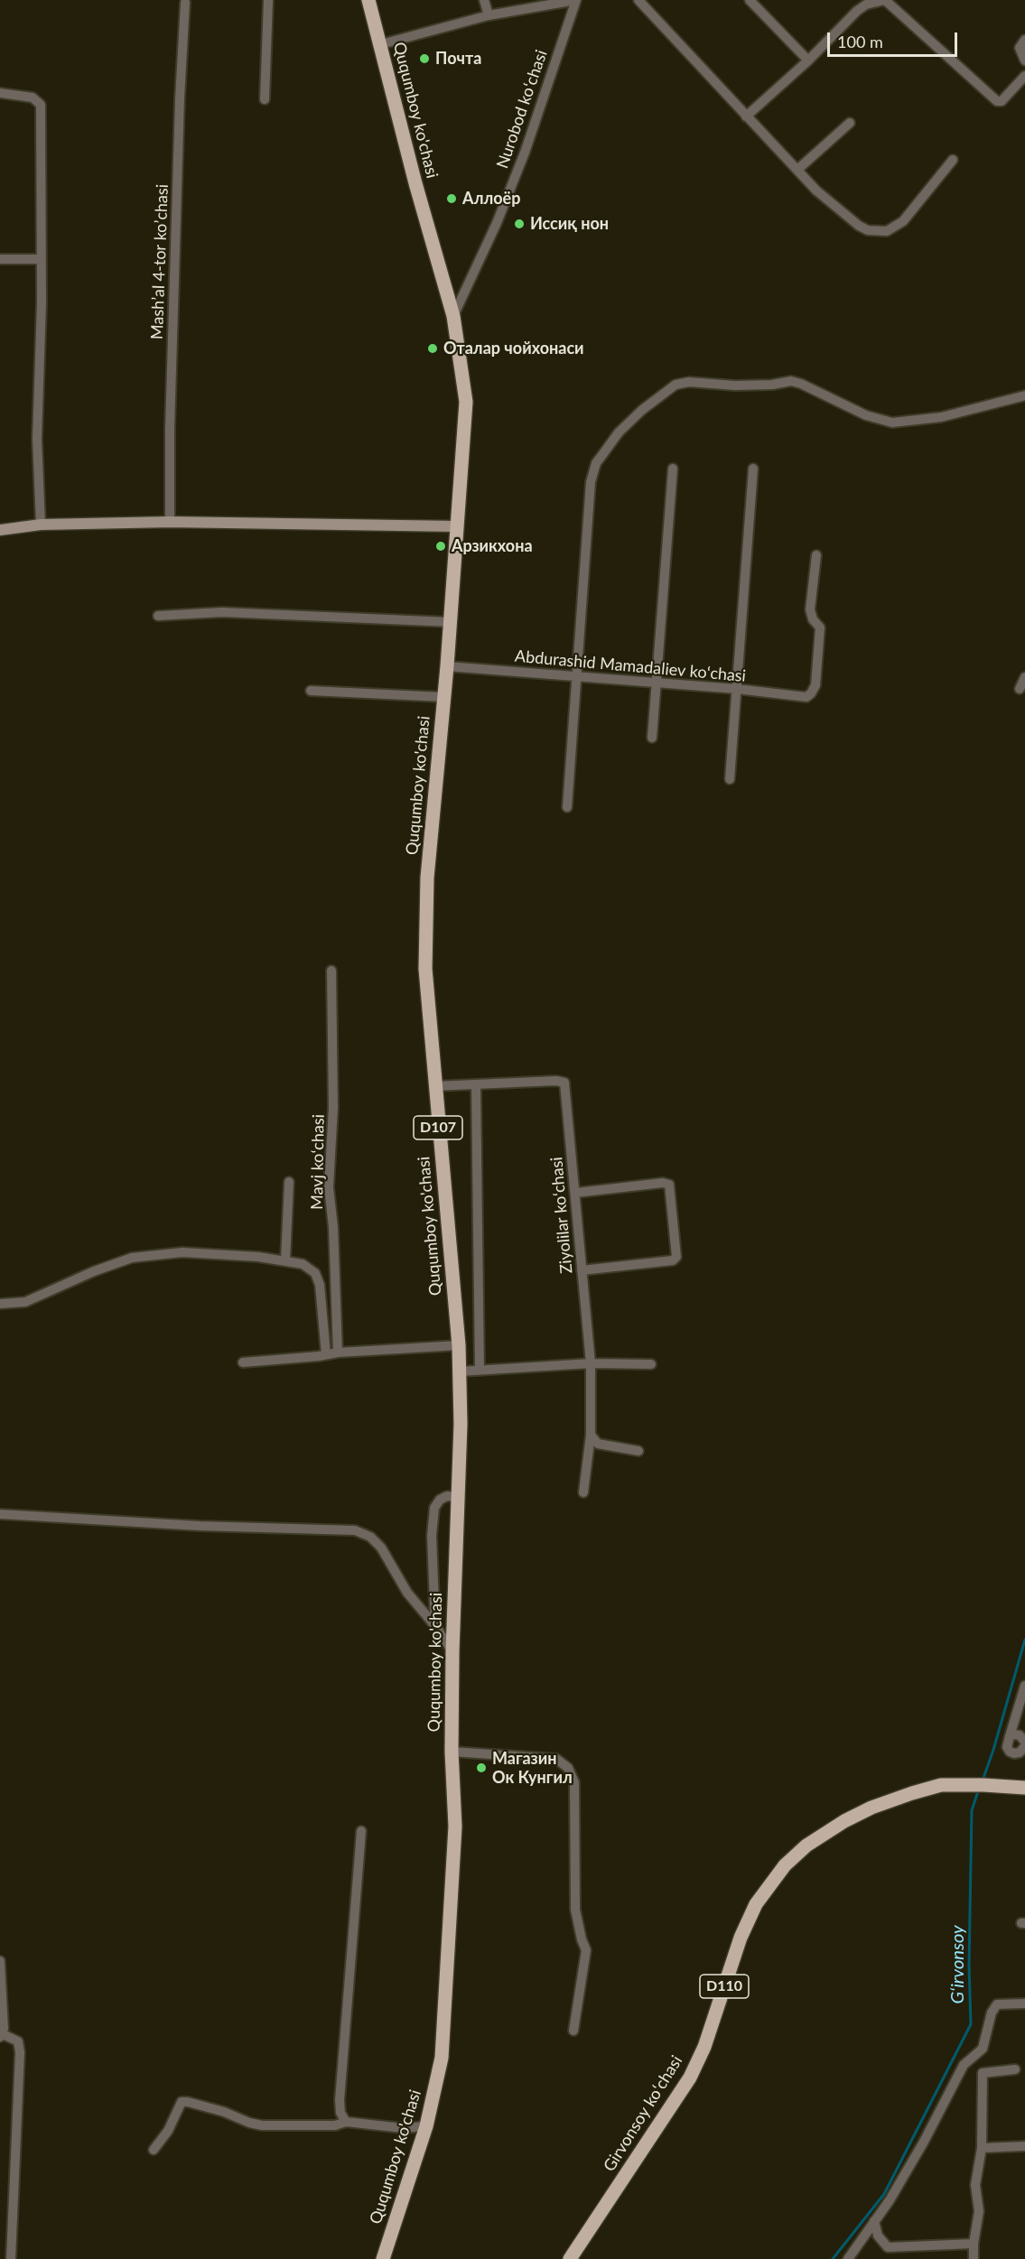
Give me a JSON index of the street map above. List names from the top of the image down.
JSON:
{
  "streets": {
    "main road": [
      "Ququmboy ko'chasi",
      "D107",
      "D110",
      "Girvonsoy koʻchasi"
    ],
    "street": [
      "Nurobod koʻchasi",
      "Mashʼal 4-tor koʼchasi",
      "Abdurashid Mamadaliev koʻchasi",
      "Mavj koʻchasi",
      "Ziyolilar koʻchasi"
    ]
  },
  "crossings": [
    ["Nurobod koʻchasi", "Ququmboy ko'chasi"],
    ["Ququmboy ko'chasi", "Abdurashid Mamadaliev koʻchasi"]
  ],
  "water": ["G‘irvonsoy"],
  "places": [
    "Почта",
    "Аллоёр",
    "Иссиқ нон",
    "Оталар чойхонаси",
    "Арзикхона",
    "Магазин Ок Кунгил"
  ],
  "scale_bar": "100 m"
}
